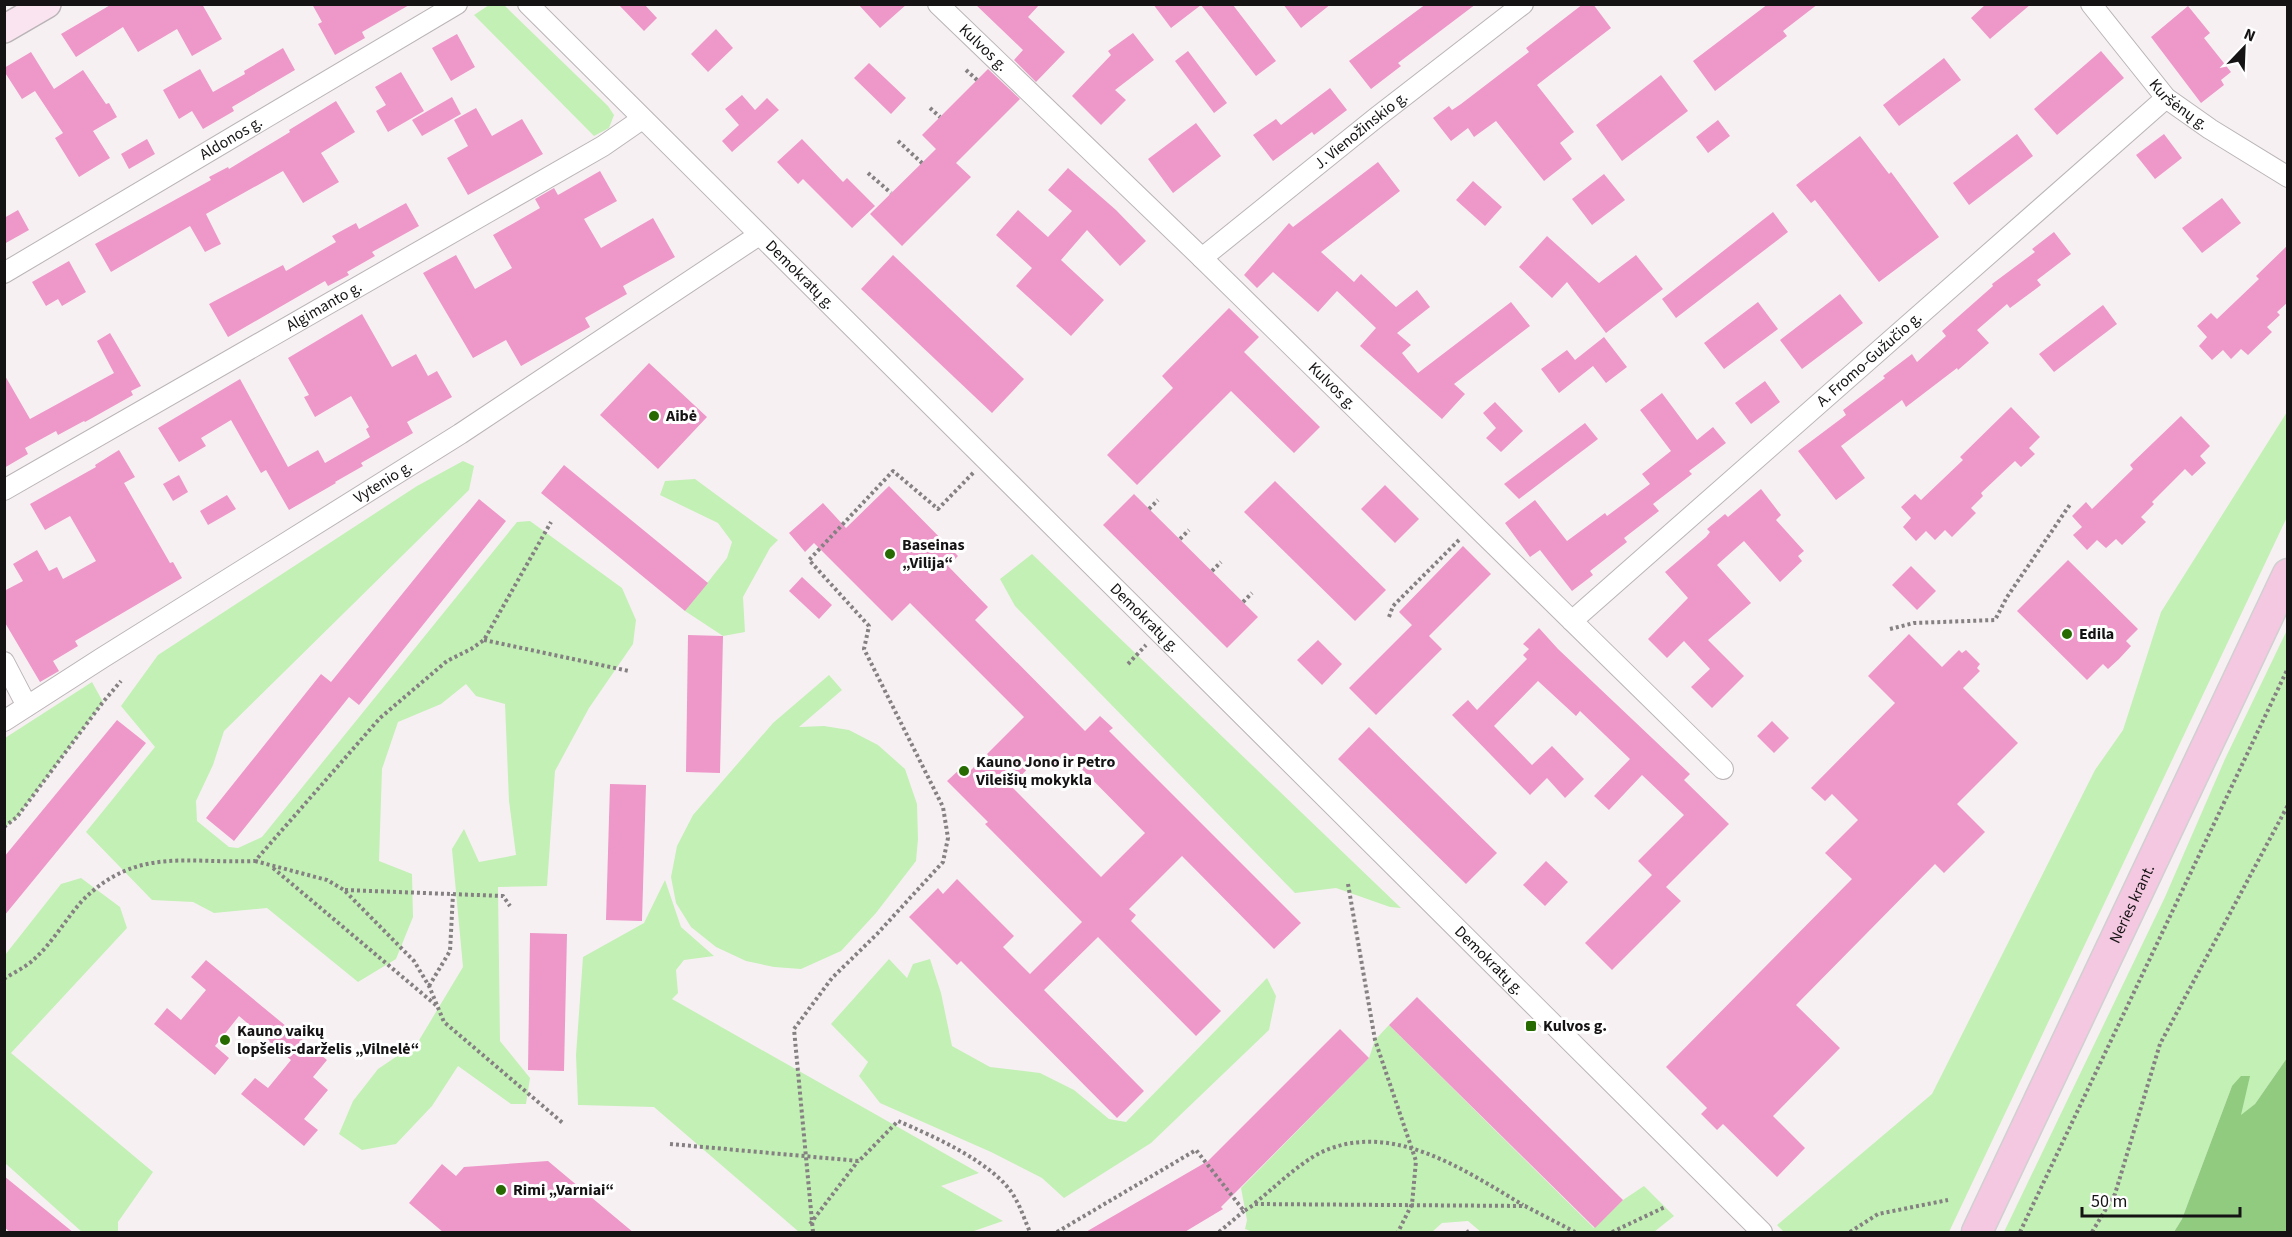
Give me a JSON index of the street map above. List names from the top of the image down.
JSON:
{
  "streets": {
    "main road": ["Neries krant."],
    "street": [
      "Kulvos g.",
      "Kuršėnų g.",
      "J. Vienožinskio g.",
      "Aldonos g.",
      "Demokratų g.",
      "Algimanto g.",
      "A. Fromo-Gužučio g.",
      "Vytenio g."
    ]
  },
  "crossings": [
    ["Kulvos g.", "J. Vienožinskio g."],
    ["Kulvos g.", "A. Fromo-Gužučio g."],
    ["Kuršėnų g.", "A. Fromo-Gužučio g."],
    ["Demokratų g.", "Algimanto g."],
    ["Demokratų g.", "Vytenio g."]
  ],
  "places": {
    "other": [
      "Aibė",
      "Baseinas „Vilija“",
      "Edila",
      "Kauno Jono ir Petro Vileišių mokykla",
      "Kauno vaikų lopšelis-darželis „Vilnelė“",
      "Rimi „Varniai“"
    ],
    "transit": ["Kulvos g."]
  },
  "scale_bar": "50 m",
  "north": "top right"
}
